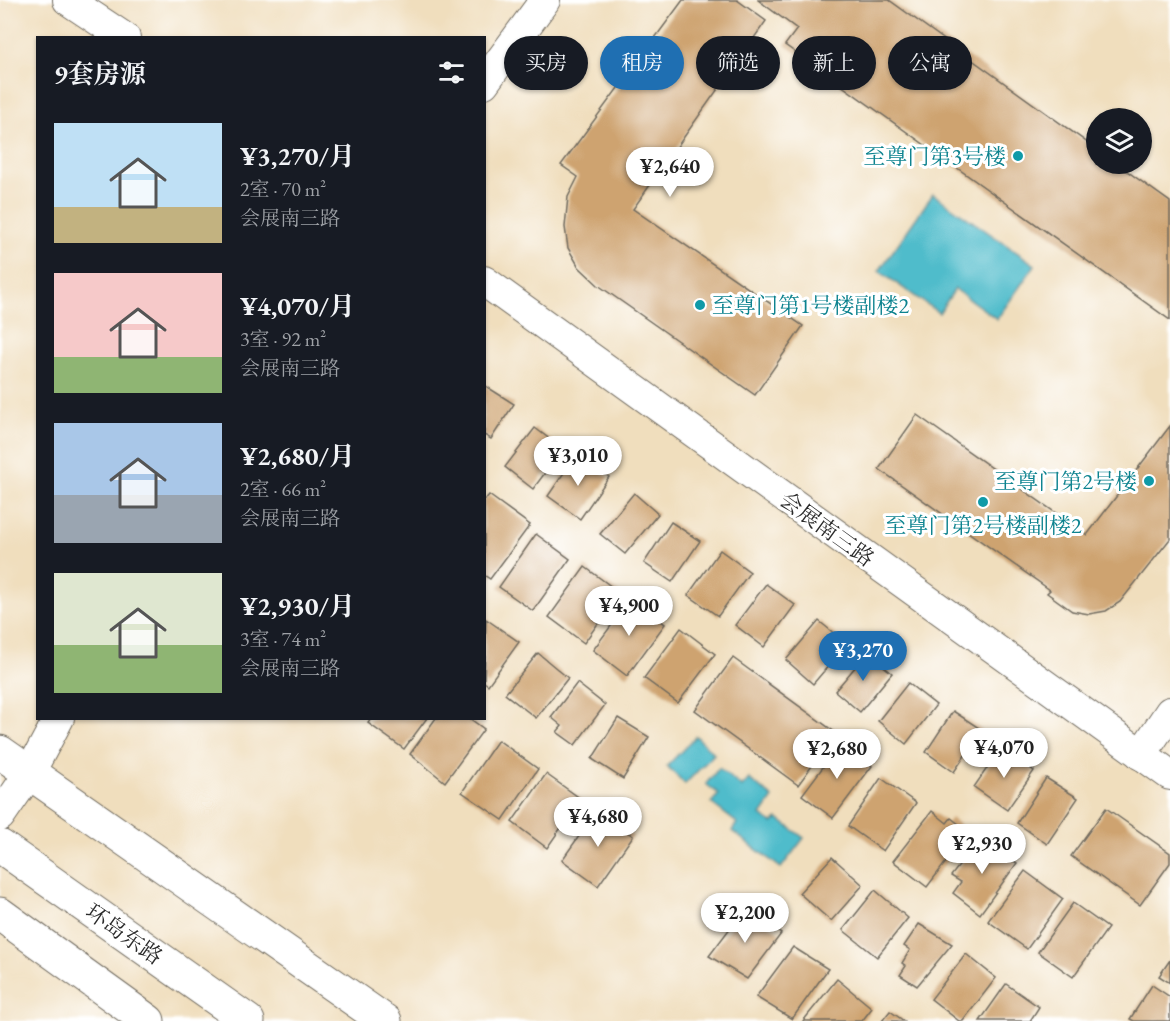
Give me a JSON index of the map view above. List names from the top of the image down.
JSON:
{
  "streets": {
    "main road": ["环岛东路"],
    "street": ["会展南三路"]
  },
  "places": [
    "至尊门第3号楼",
    "至尊门第1号楼副楼2",
    "至尊门第2号楼",
    "至尊门第2号楼副楼2"
  ],
  "page": {
    "chip": [
      "买房",
      "租房",
      "筛选",
      "新上",
      "公寓"
    ],
    "heading": "9套房源",
    "list": [
      {
        "name": "¥3,270/月",
        "note": "2室 · 70 m² · 会展南三路"
      },
      {
        "name": "¥4,070/月",
        "note": "3室 · 92 m² · 会展南三路"
      },
      {
        "name": "¥2,680/月",
        "note": "2室 · 66 m² · 会展南三路"
      },
      {
        "name": "¥2,930/月",
        "note": "3室 · 74 m² · 会展南三路"
      }
    ],
    "price": [
      "¥2,640",
      "¥3,010",
      "¥4,900",
      "¥3,270",
      "¥4,070",
      "¥2,680",
      "¥4,680",
      "¥2,930",
      "¥2,200"
    ]
  }
}
